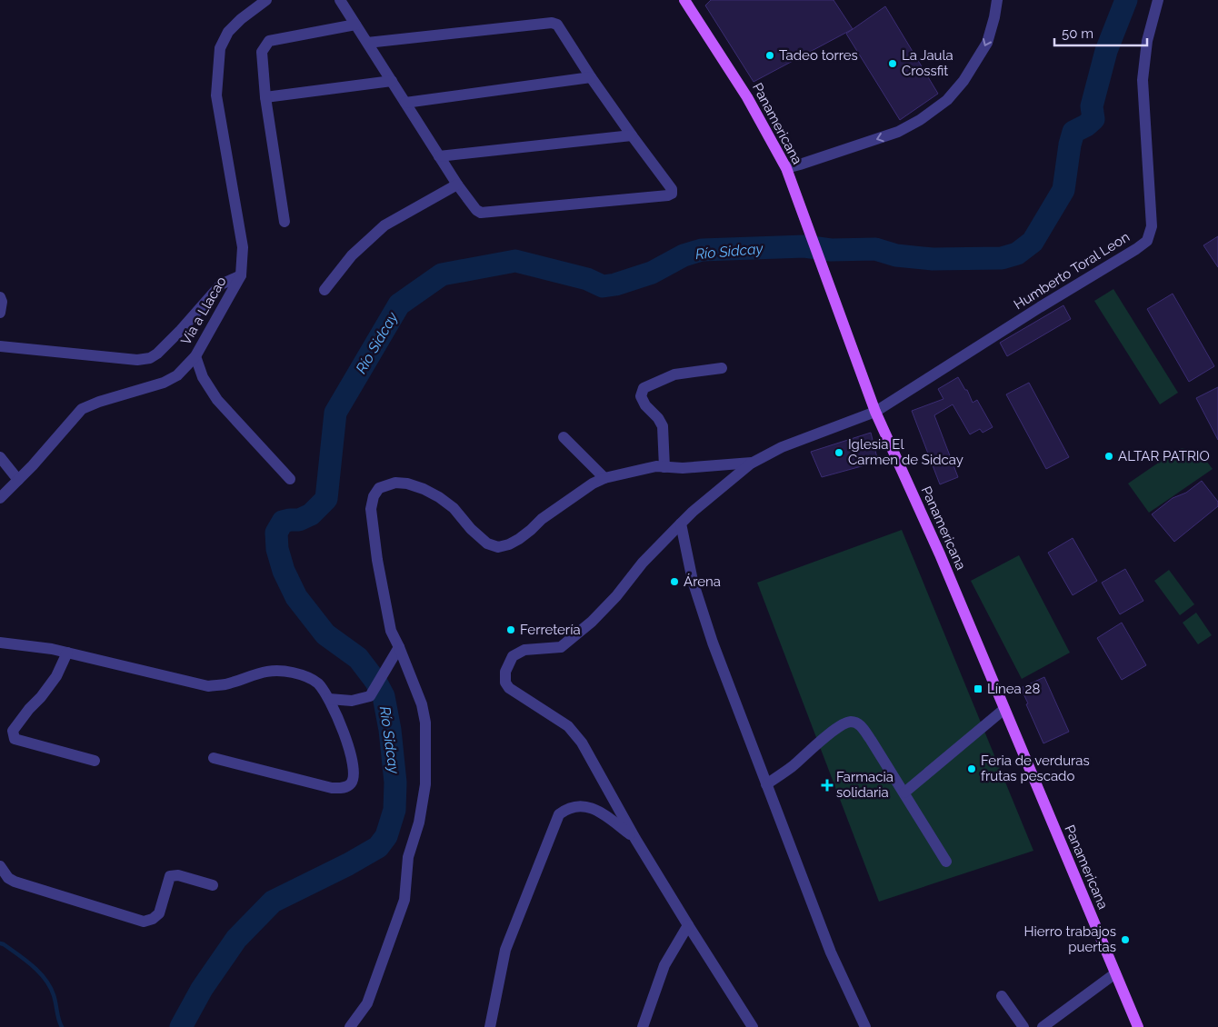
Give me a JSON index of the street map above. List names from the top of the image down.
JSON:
{
  "streets": {
    "main road": ["Panamericana"],
    "street": ["Humberto Toral Leon", "Vía a Llacao"]
  },
  "crossings": [
    ["Panamericana", "Humberto Toral Leon"]
  ],
  "water": ["Río Sidcay"],
  "places": {
    "other": [
      "Tadeo torres",
      "La Jaula Crossfit",
      "Iglesia El Carmen de Sidcay",
      "ALTAR PATRIO",
      "Árena",
      "Ferretería",
      "Feria de verduras frutas pescado",
      "Hierro trabajos puertas"
    ],
    "transit": ["Línea 28"],
    "health": ["Farmacia solidaria"]
  },
  "scale_bar": "50 m"
}
